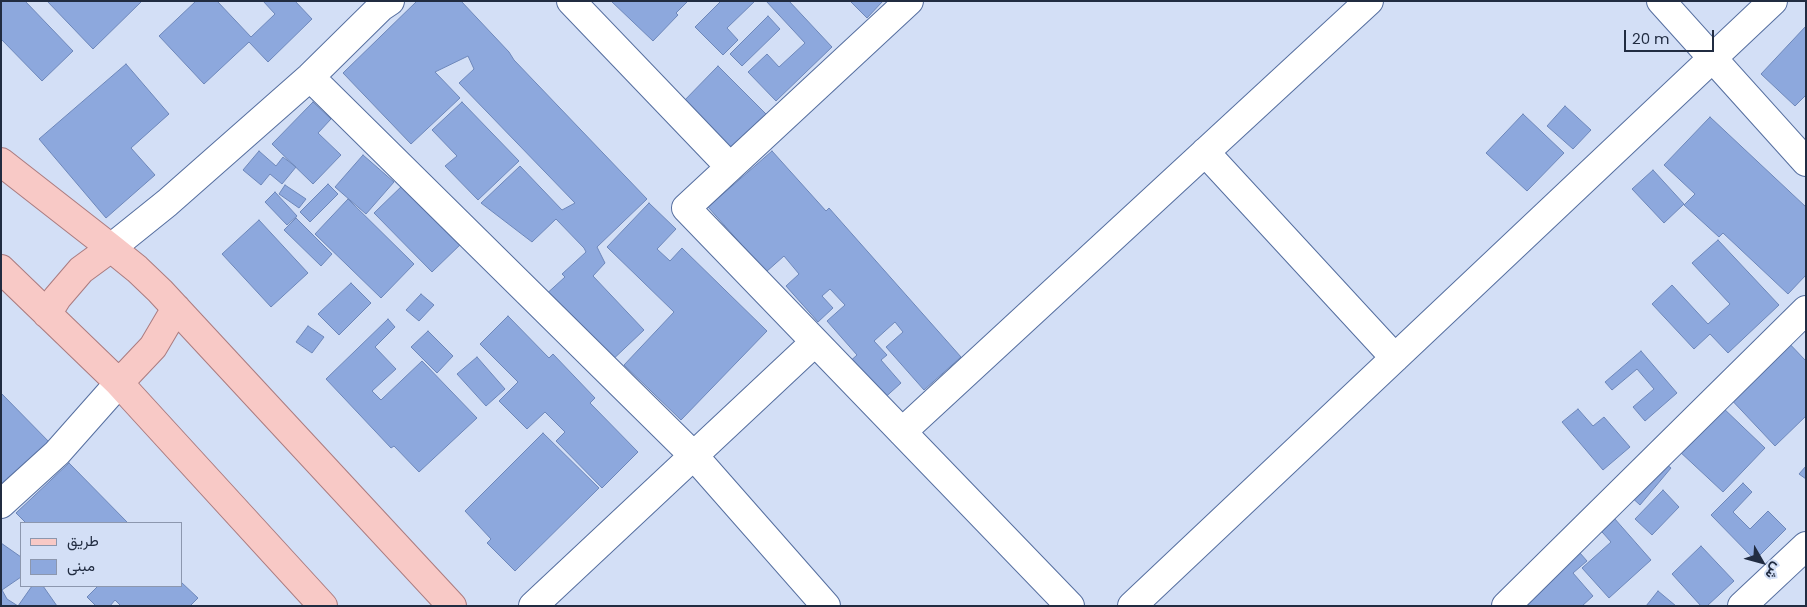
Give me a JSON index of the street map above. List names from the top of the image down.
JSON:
{
  "legend": ["طريق", "مبنى"],
  "scale_bar": "20 m",
  "north": "bottom right"
}
